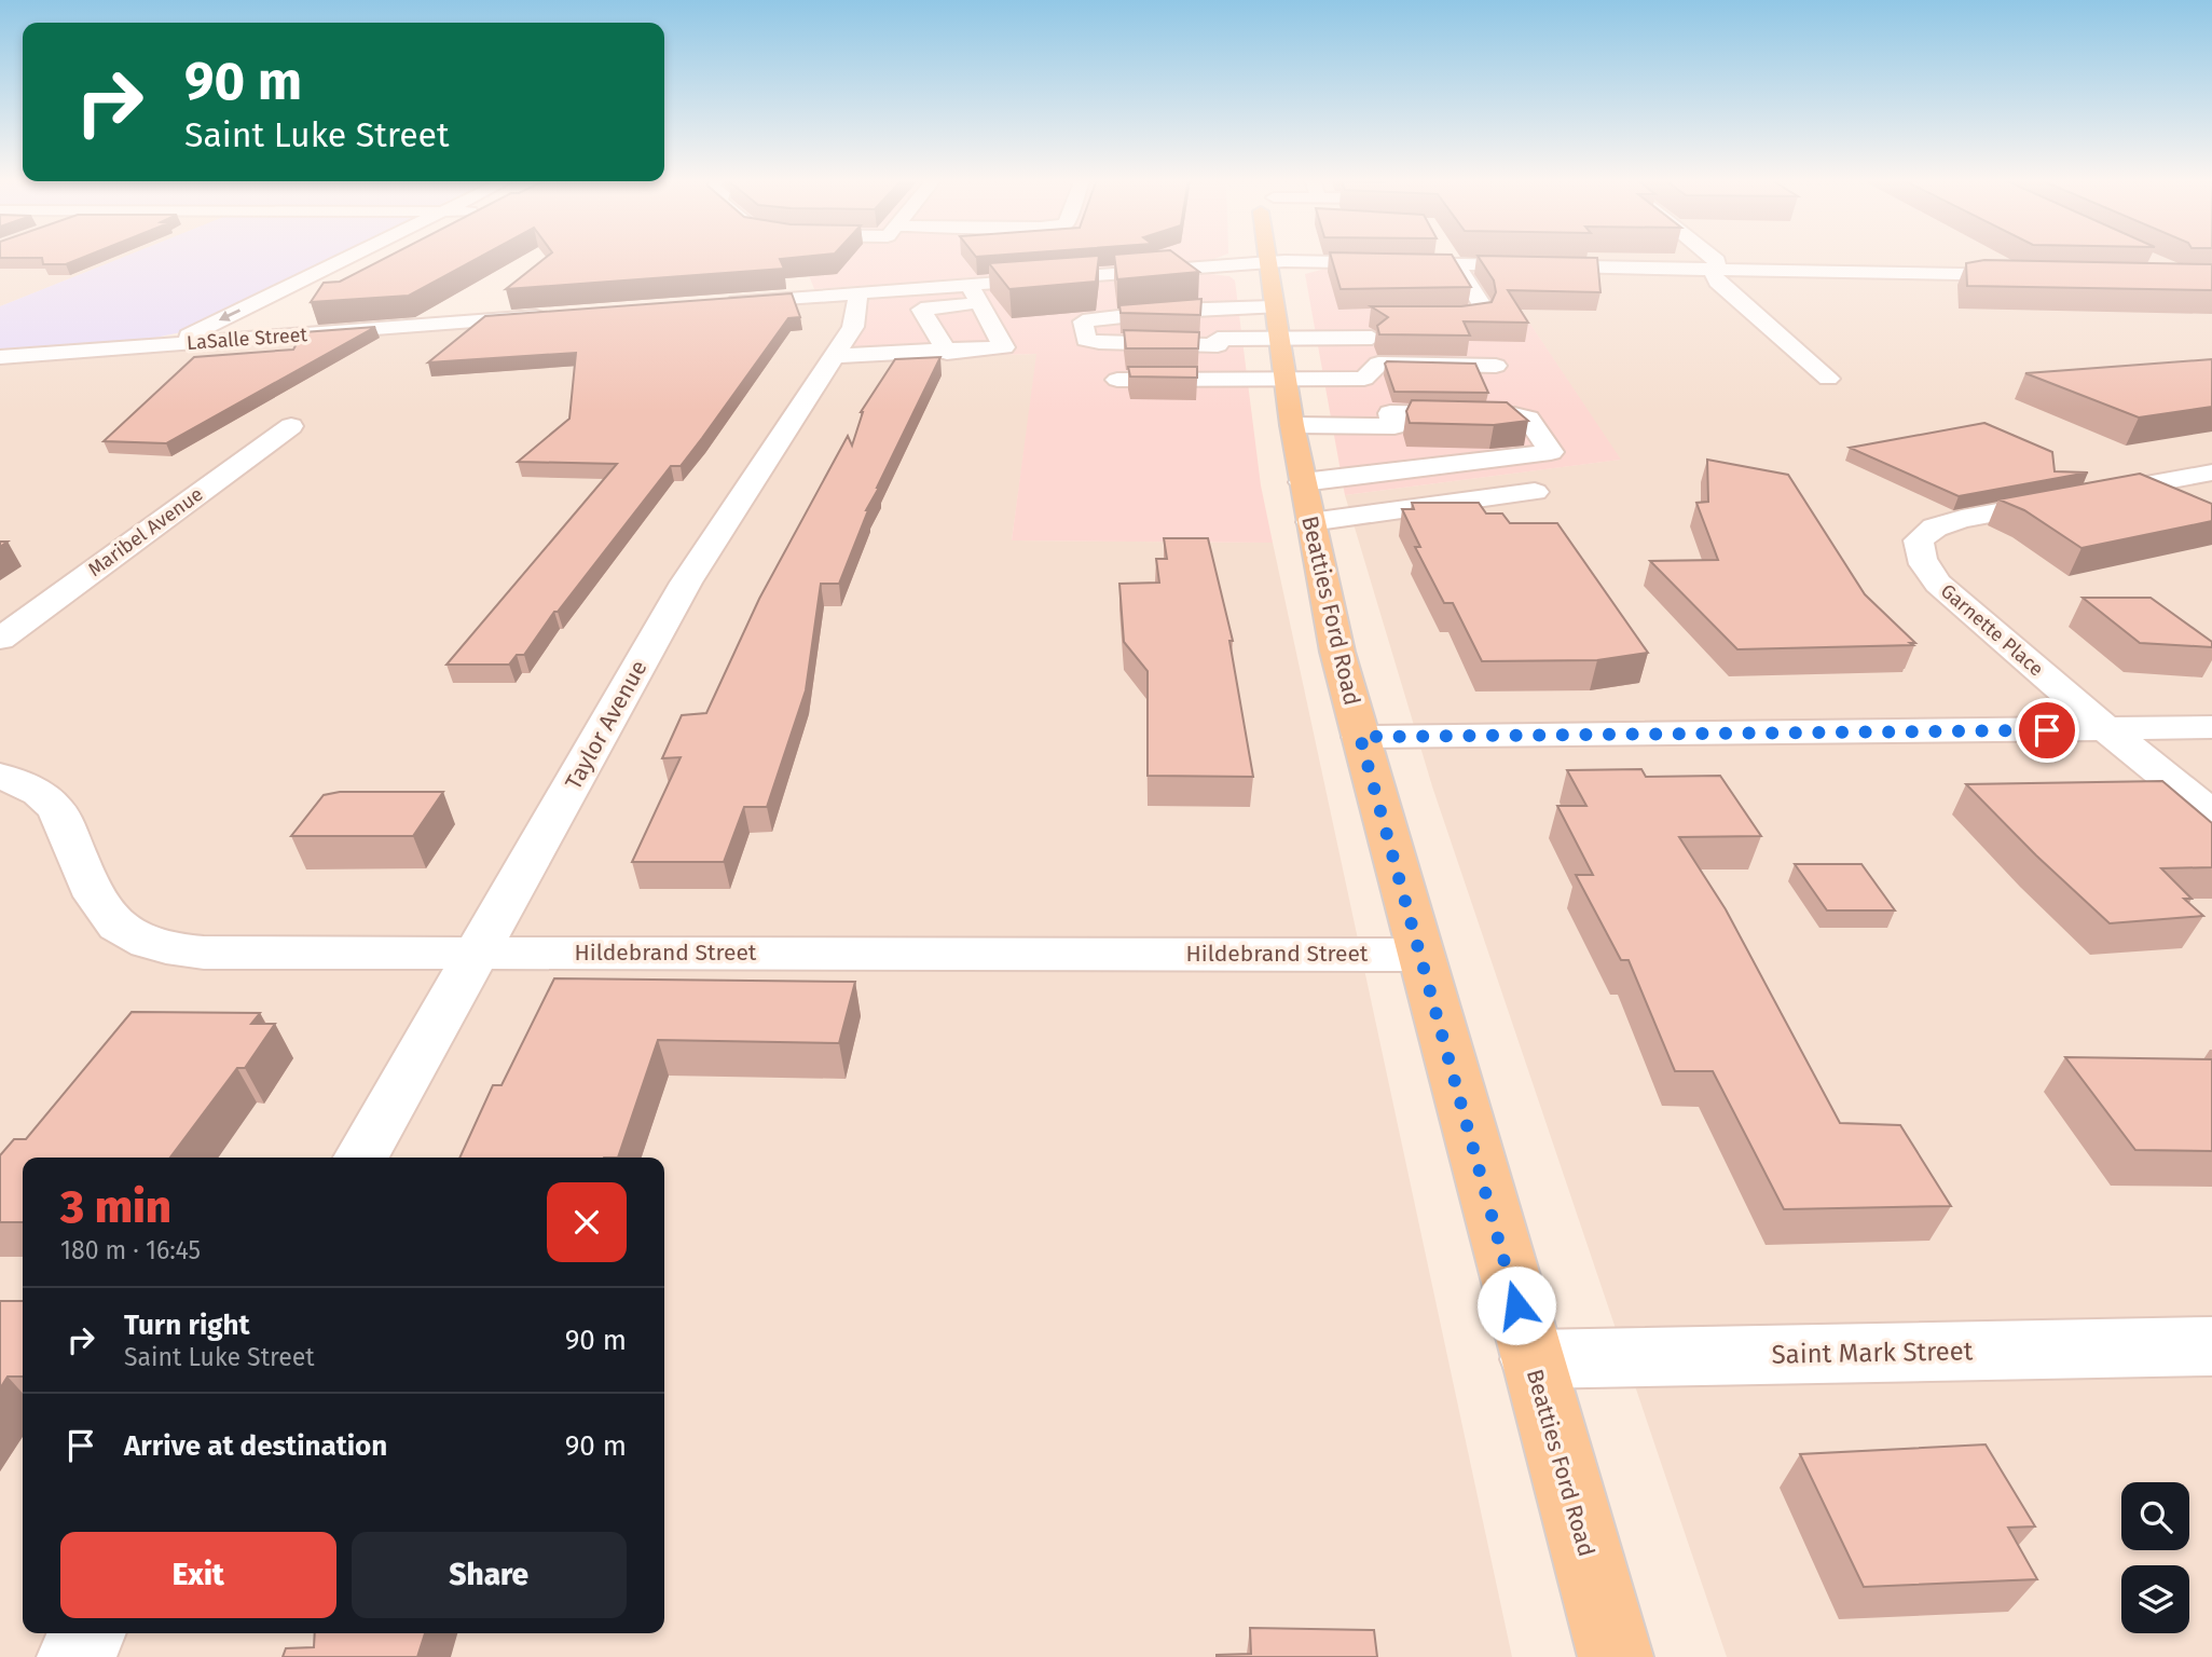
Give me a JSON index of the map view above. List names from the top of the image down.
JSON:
{
  "streets": {
    "main road": ["Beatties Ford Road"],
    "street": [
      "LaSalle Street",
      "Maribel Avenue",
      "Garnette Place",
      "Taylor Avenue",
      "Hildebrand Street",
      "Saint Mark Street"
    ]
  },
  "crossings": [
    ["Beatties Ford Road", "Hildebrand Street"],
    ["Beatties Ford Road", "Saint Mark Street"],
    ["Taylor Avenue", "Hildebrand Street"]
  ],
  "page": {
    "turn": ["90 m", "Saint Luke Street"],
    "heading": ["3 min", "180 m · 16:45"],
    "list": [
      {
        "name": "Turn right",
        "note": "Saint Luke Street",
        "value": "90 m"
      },
      {
        "name": "Arrive at destination",
        "value": "90 m"
      }
    ],
    "buttons": ["Exit", "Share"]
  }
}
